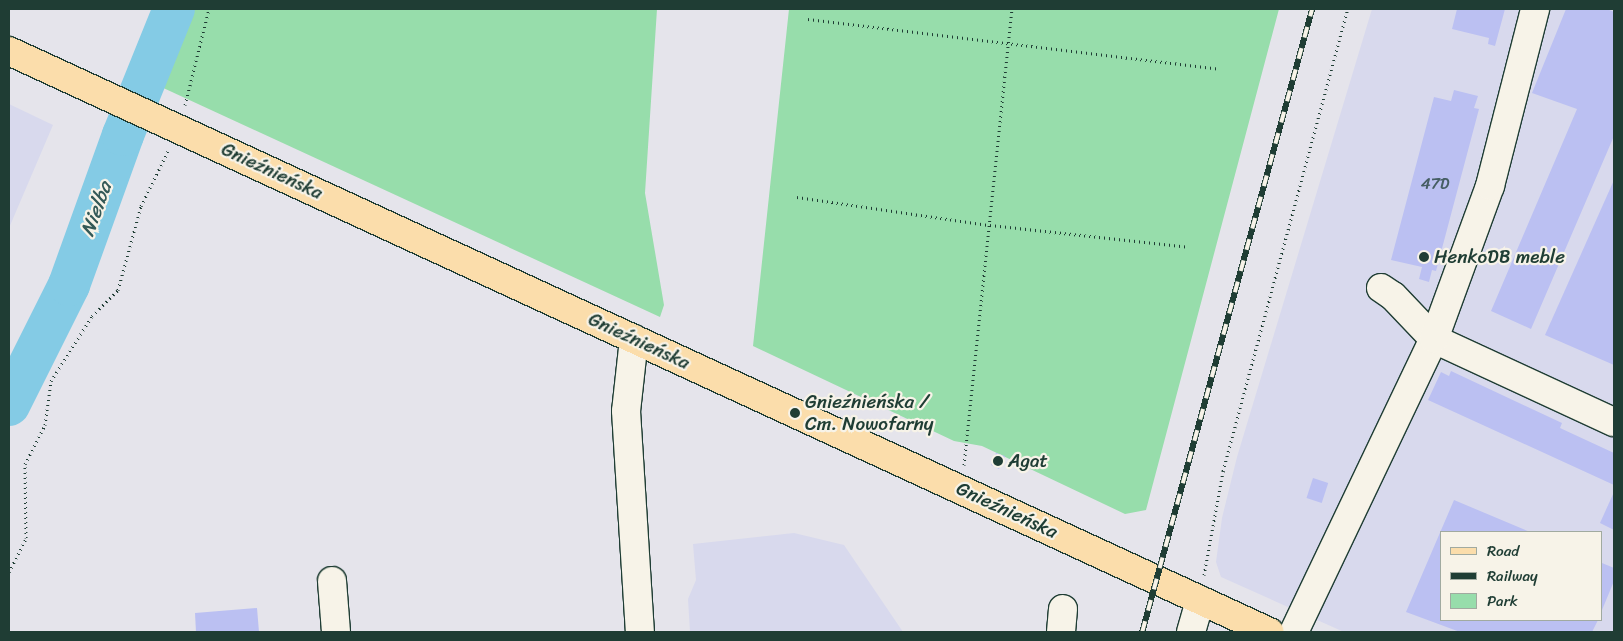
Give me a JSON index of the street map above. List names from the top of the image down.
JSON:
{
  "streets": {
    "main road": ["Gnieźnieńska"]
  },
  "water": ["Nielba"],
  "places": ["HenkoDB meble", "Gnieźnieńska / Cm. Nowofarny", "Agat"],
  "house_numbers": ["47D"],
  "legend": ["Road", "Railway", "Park"]
}
